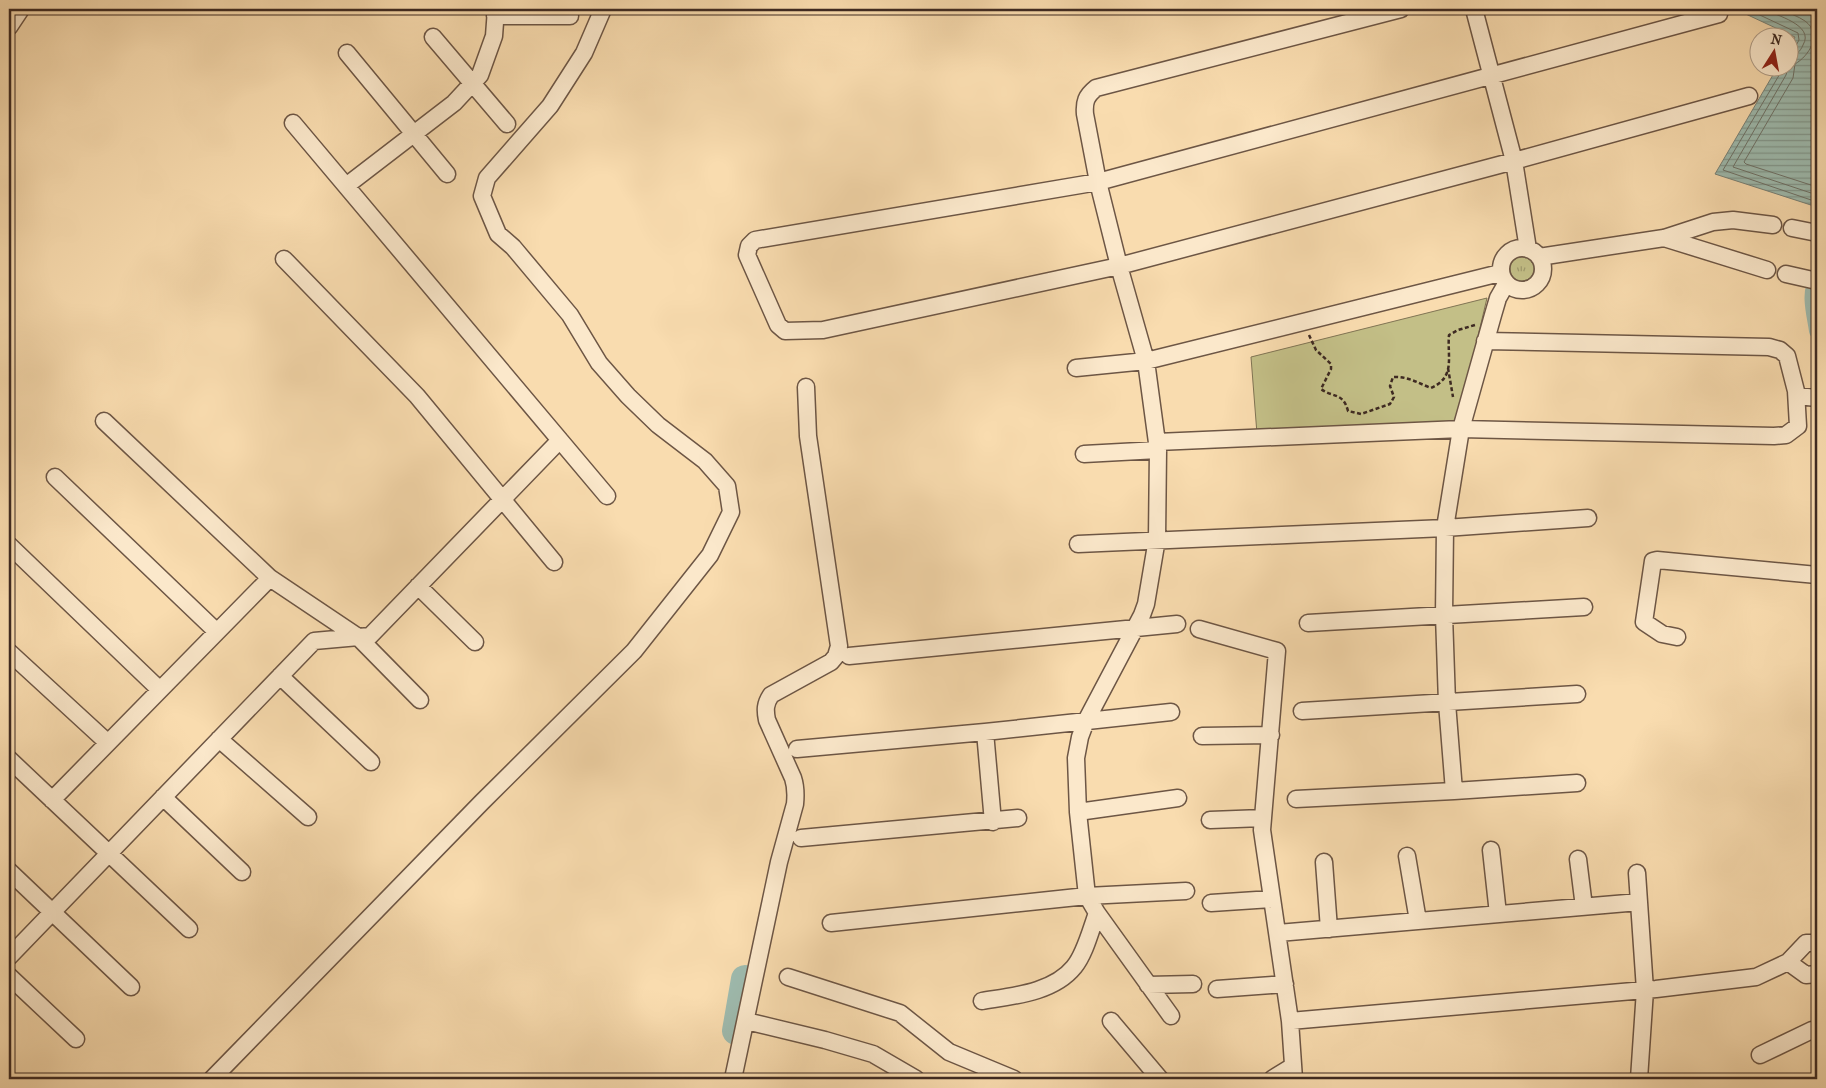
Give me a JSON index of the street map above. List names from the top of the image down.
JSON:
{
  "north": "top"
}
